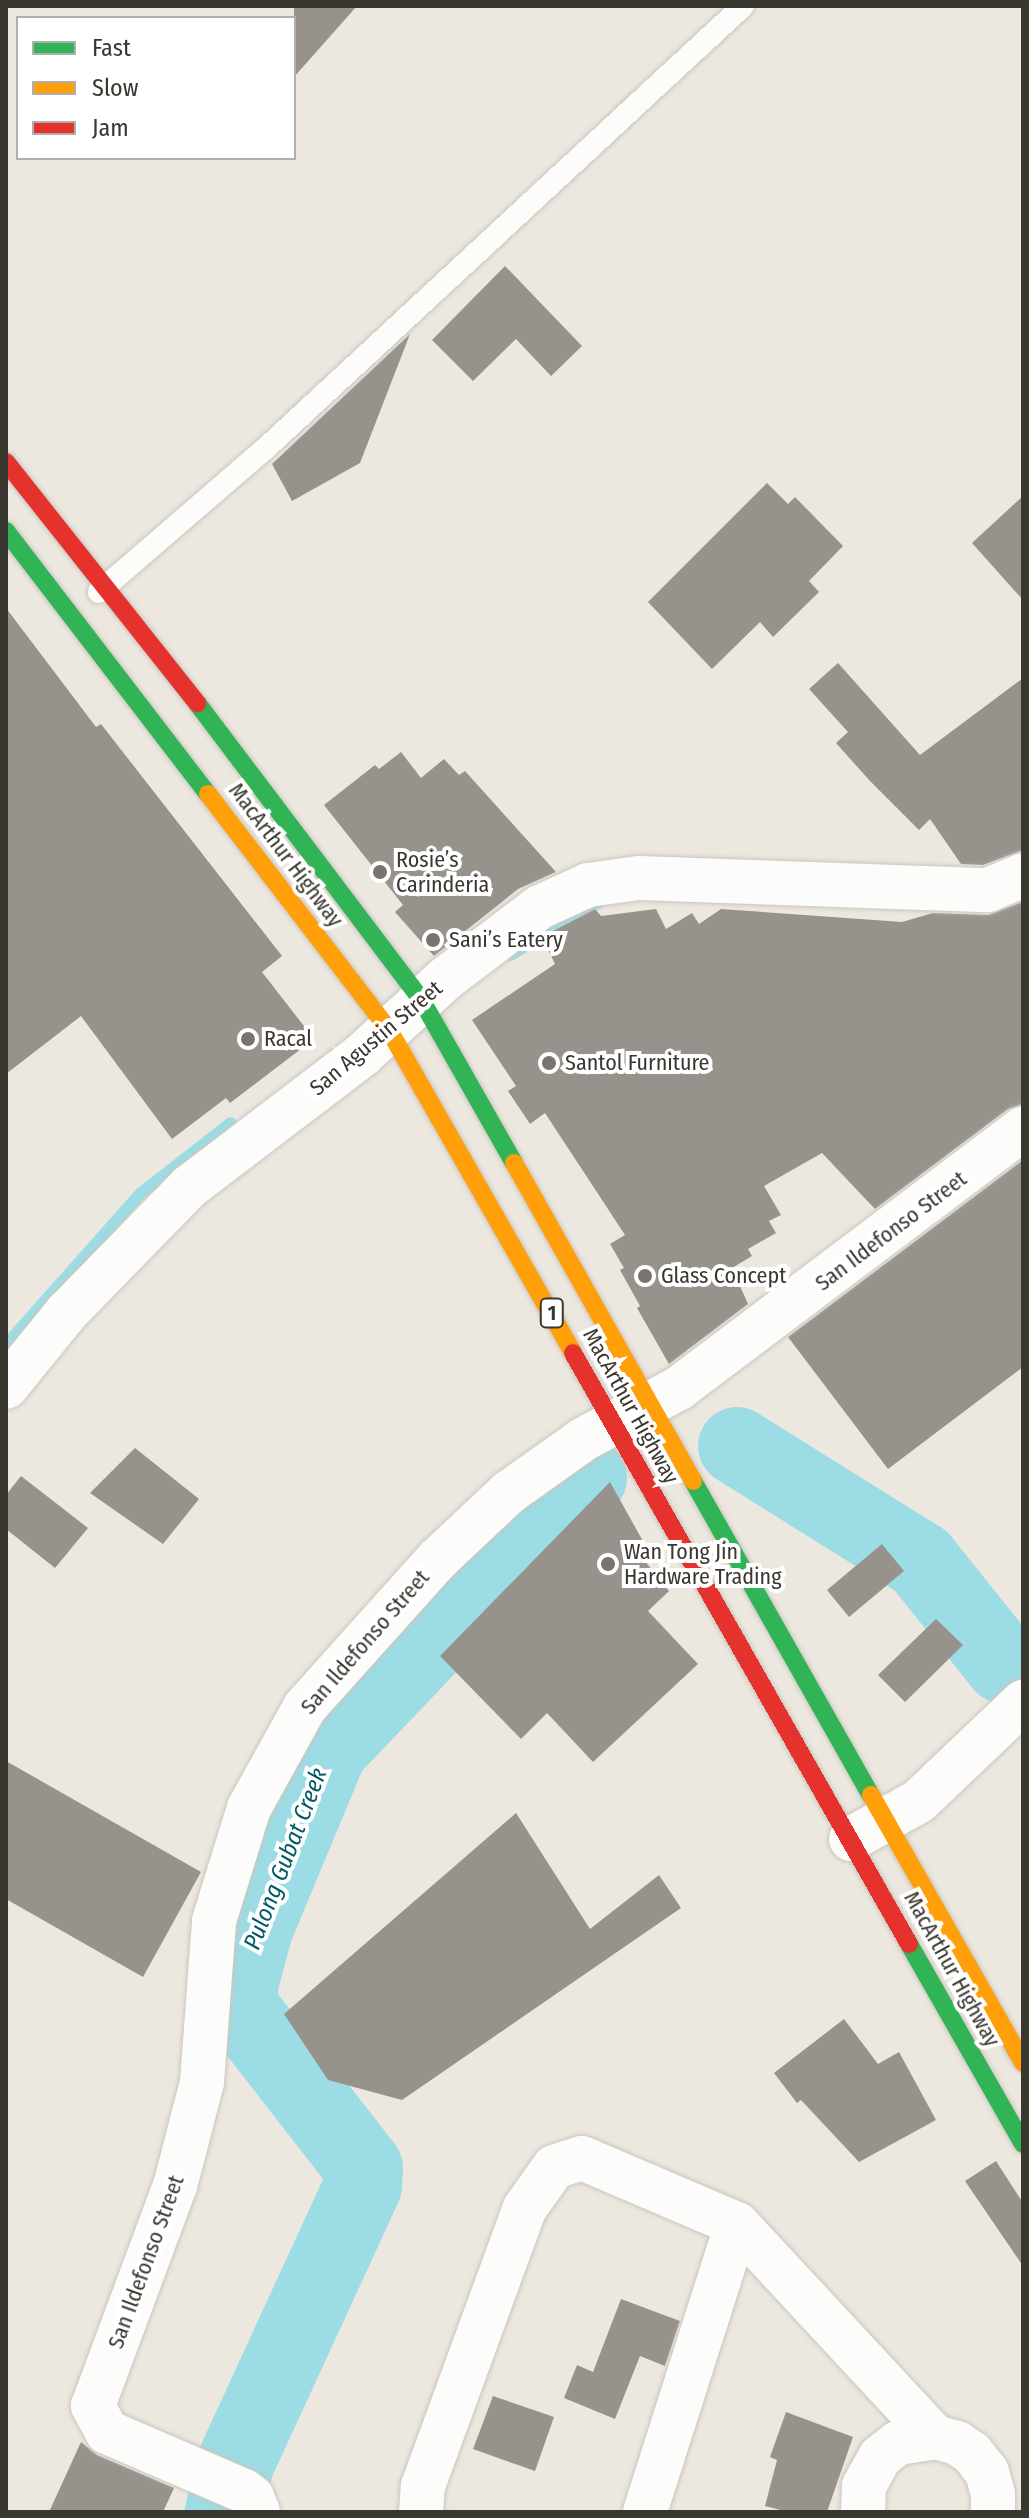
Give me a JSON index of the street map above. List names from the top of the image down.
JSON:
{
  "streets": {
    "highway": ["MacArthur Highway", "1"],
    "street": ["San Agustin Street", "San Ildefonso Street"]
  },
  "crossings": [
    ["MacArthur Highway", "San Agustin Street"],
    ["MacArthur Highway", "San Ildefonso Street"]
  ],
  "water": ["Pulong Gubat Creek"],
  "places": [
    "Rosie’s Carinderia",
    "Sani’s Eatery",
    "Racal",
    "Santol Furniture",
    "Glass Concept",
    "Wan Tong Jin Hardware Trading"
  ],
  "legend": ["Fast", "Slow", "Jam"]
}
